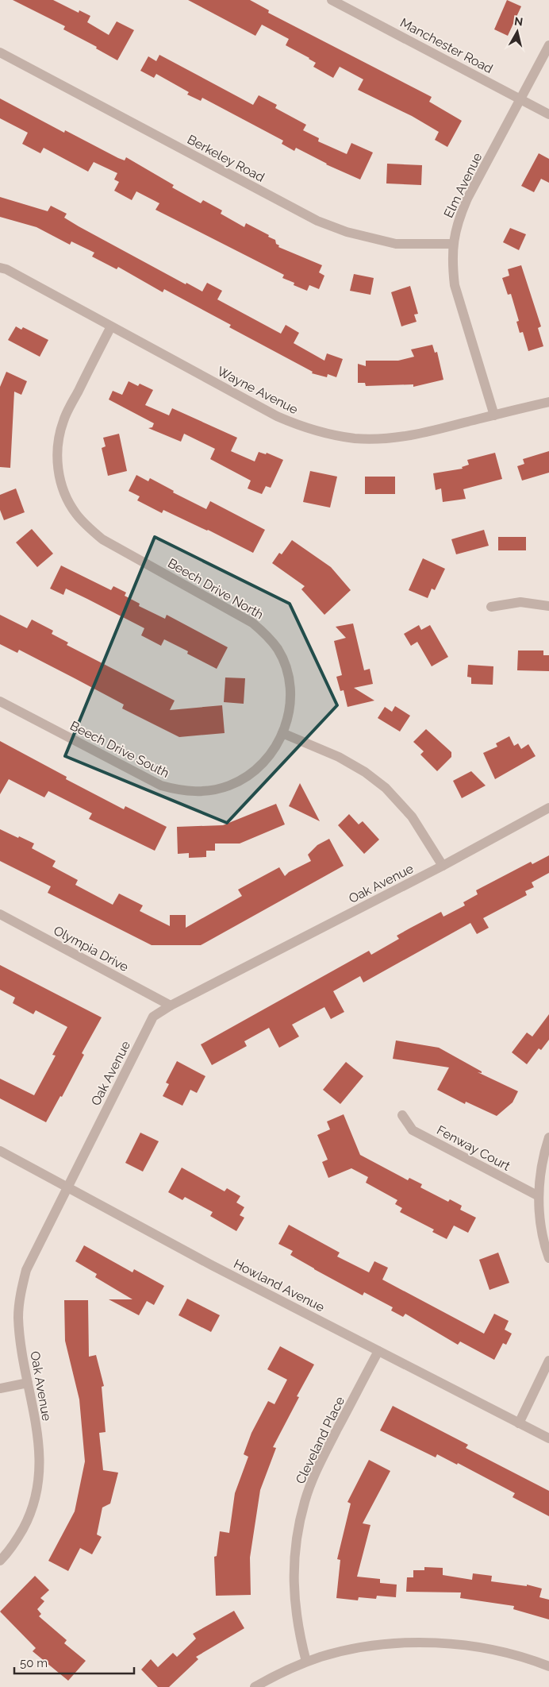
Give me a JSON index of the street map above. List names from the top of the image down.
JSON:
{
  "streets": {
    "street": [
      "Manchester Road",
      "Berkeley Road",
      "Elm Avenue",
      "Wayne Avenue",
      "Beech Drive North",
      "Beech Drive South",
      "Oak Avenue",
      "Olympia Drive",
      "Fenway Court",
      "Howland Avenue",
      "Cleveland Place"
    ]
  },
  "crossings": [
    ["Manchester Road", "Elm Avenue"],
    ["Berkeley Road", "Elm Avenue"],
    ["Elm Avenue", "Wayne Avenue"],
    ["Wayne Avenue", "Beech Drive North"],
    ["Beech Drive North", "Beech Drive South"],
    ["Oak Avenue", "Olympia Drive"],
    ["Oak Avenue", "Howland Avenue"],
    ["Howland Avenue", "Cleveland Place"]
  ],
  "scale_bar": "50 m",
  "north": "top"
}
